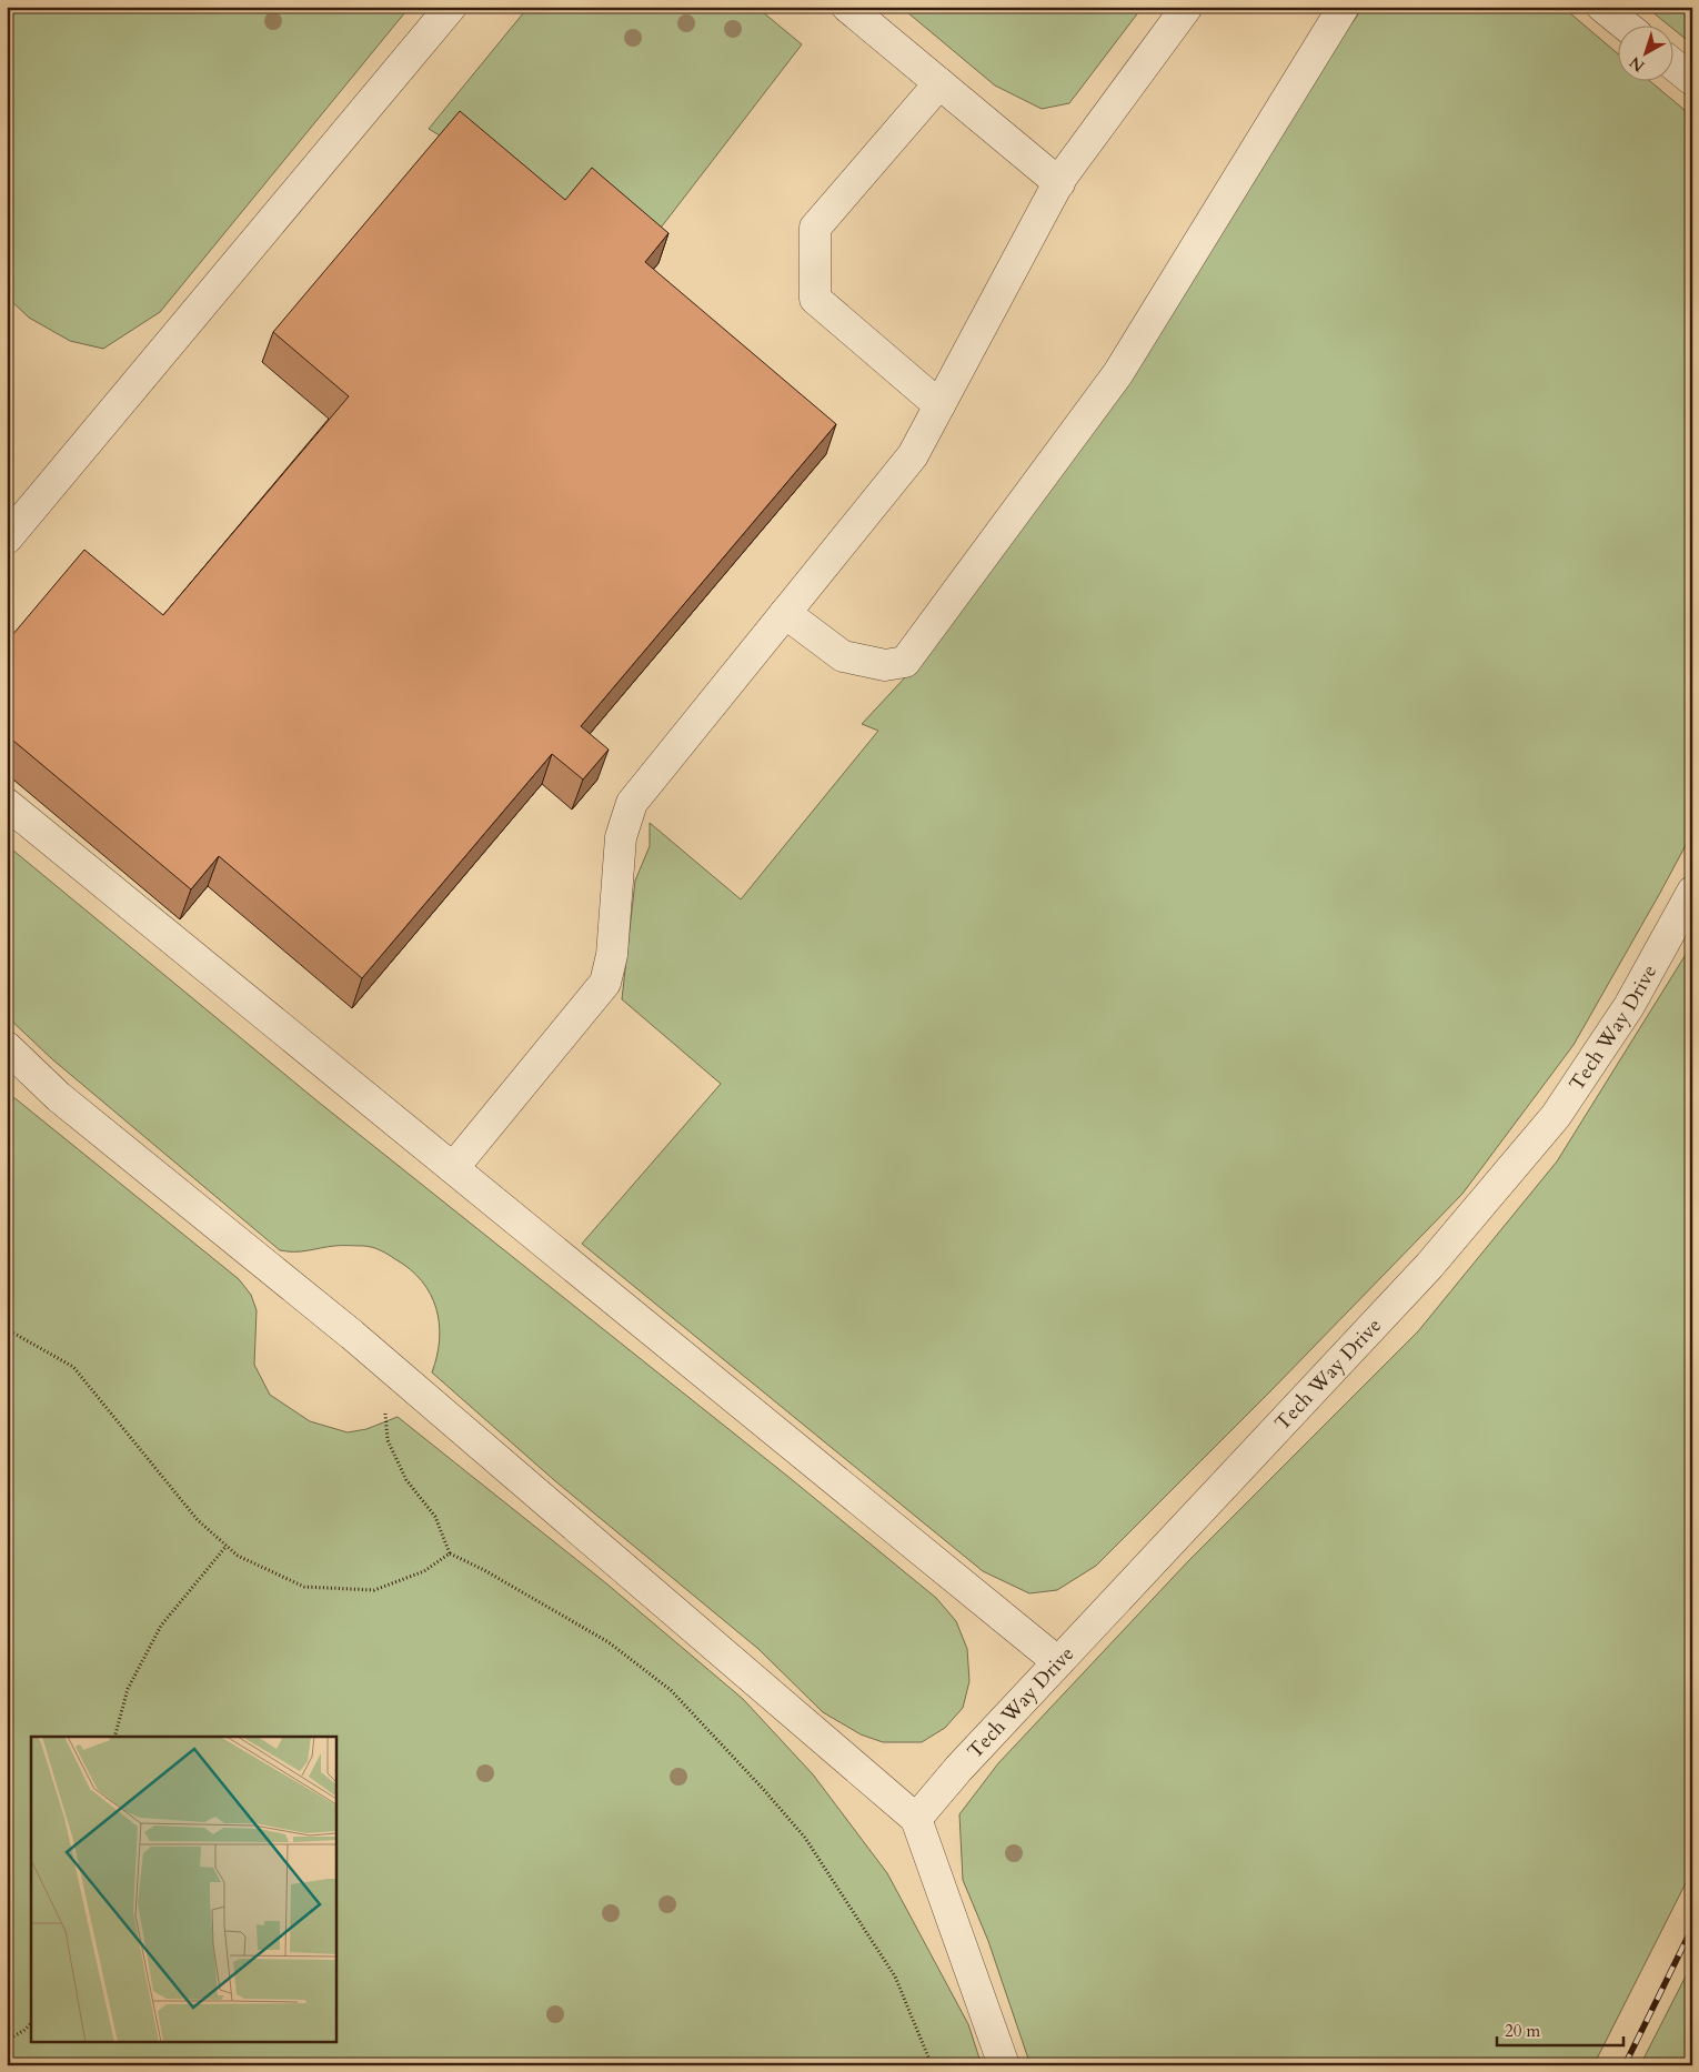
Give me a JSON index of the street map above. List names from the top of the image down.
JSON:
{
  "streets": {
    "street": ["Tech Way Drive"]
  },
  "scale_bar": "20 m",
  "north": "bottom left"
}
